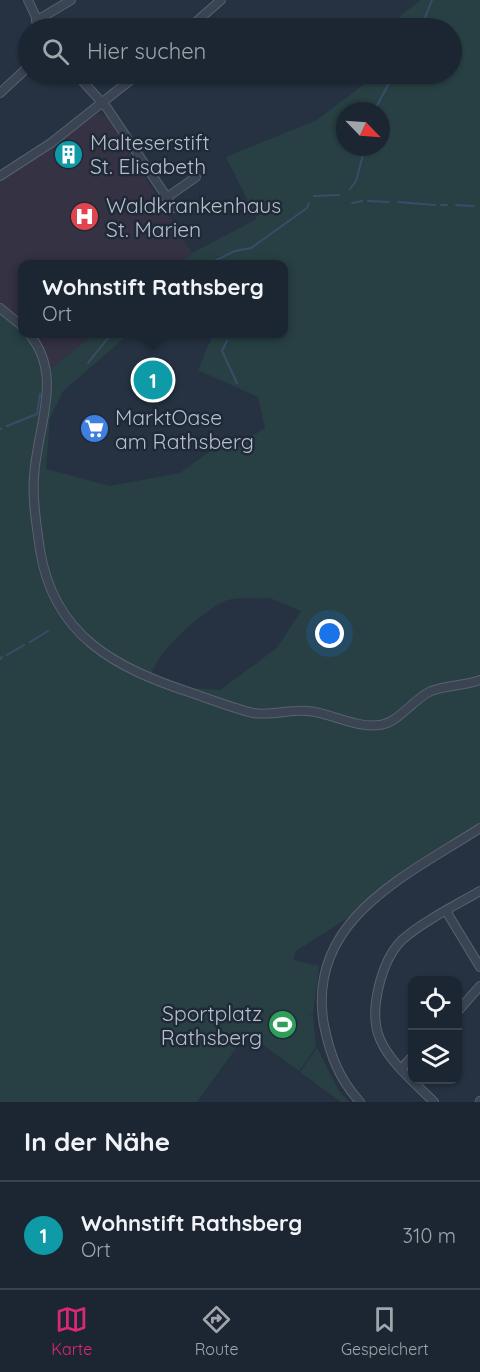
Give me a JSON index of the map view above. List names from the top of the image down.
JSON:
{
  "places": {
    "building": ["Malteserstift St. Elisabeth"],
    "hospital": ["Waldkrankenhaus St. Marien"],
    "supermarket": ["MarktOase am Rathsberg"],
    "sports": ["Sportplatz Rathsberg"]
  },
  "north": "bottom right",
  "page": {
    "search": "Hier suchen",
    "popup": ["Wohnstift Rathsberg", "Ort"],
    "pins": "1",
    "heading": "In der Nähe",
    "list": [
      {
        "mark": "1",
        "name": "Wohnstift Rathsberg",
        "note": "Ort",
        "value": "310 m"
      }
    ],
    "nav": ["Karte", "Route", "Gespeichert"]
  }
}
